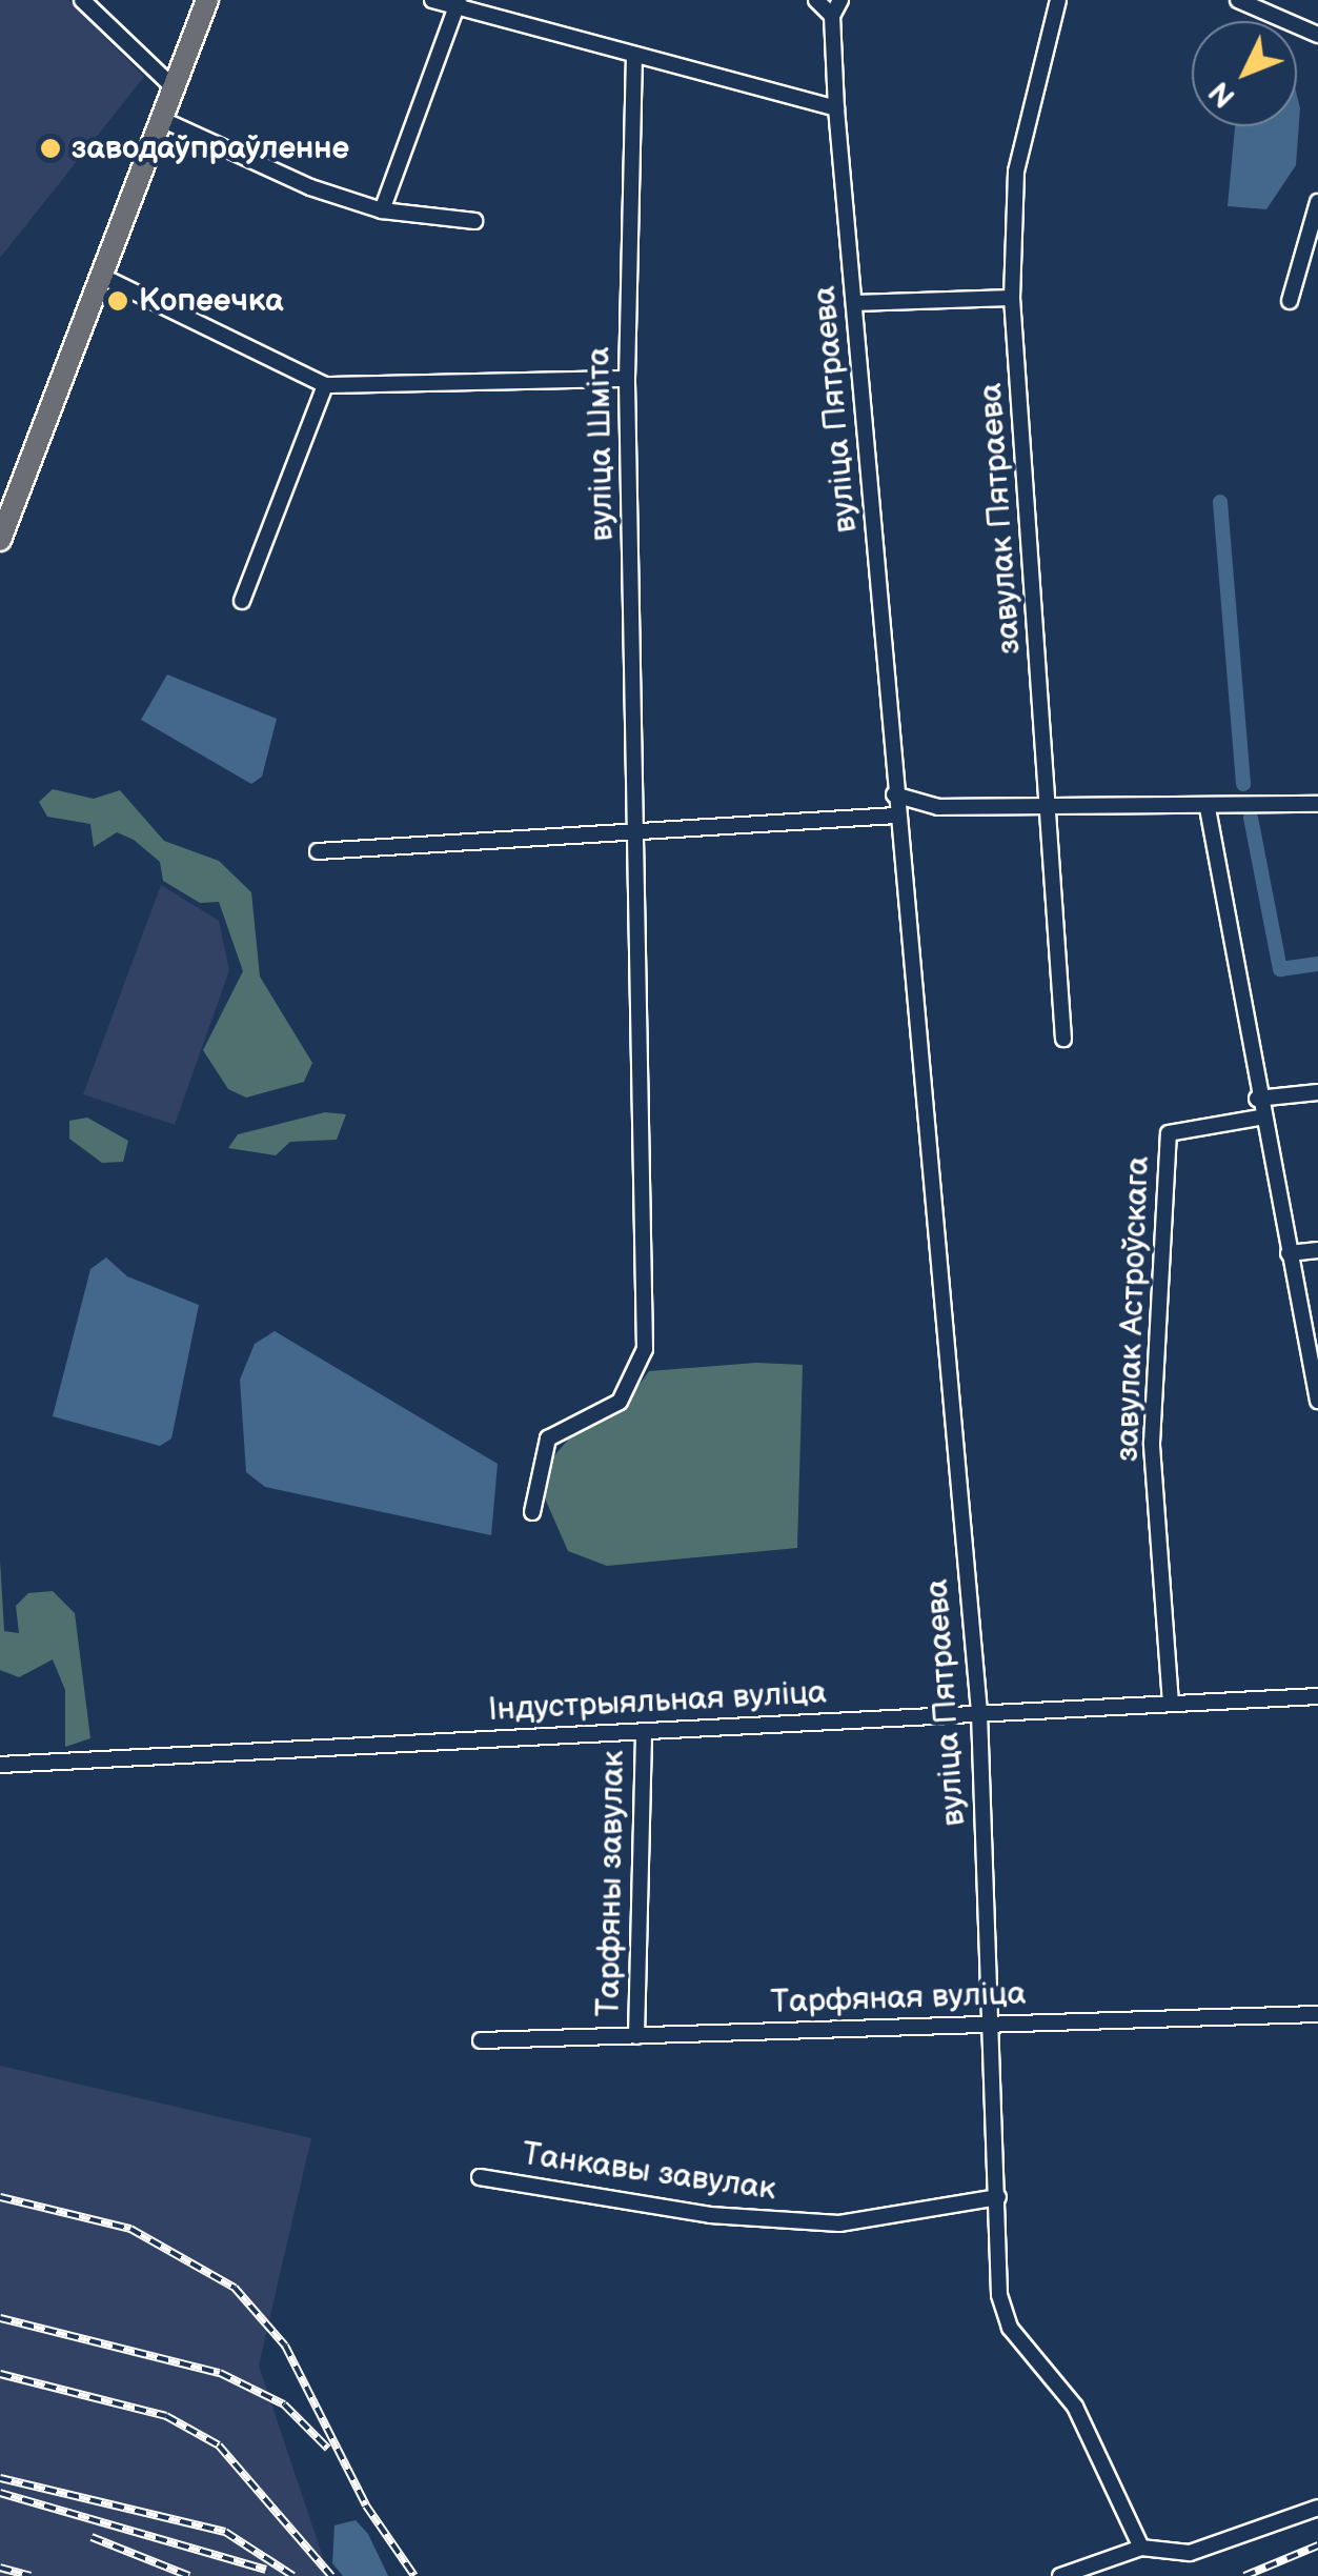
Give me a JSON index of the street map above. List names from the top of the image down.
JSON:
{
  "streets": {
    "street": [
      "вуліца Пятраева",
      "вуліца Шміта",
      "завулак Пятраева",
      "завулак Астроўскага",
      "Індустрыяльная вуліца",
      "Тарфяны завулак",
      "Тарфяная вуліца",
      "Танкавы завулак"
    ]
  },
  "crossings": [
    ["вуліца Пятраева", "Індустрыяльная вуліца"],
    ["вуліца Пятраева", "Тарфяная вуліца"],
    ["вуліца Пятраева", "Танкавы завулак"],
    ["завулак Астроўскага", "Індустрыяльная вуліца"],
    ["Індустрыяльная вуліца", "Тарфяны завулак"],
    ["Тарфяны завулак", "Тарфяная вуліца"]
  ],
  "places": ["заводаўпраўленне", "Копеечка"],
  "north": "bottom left"
}
